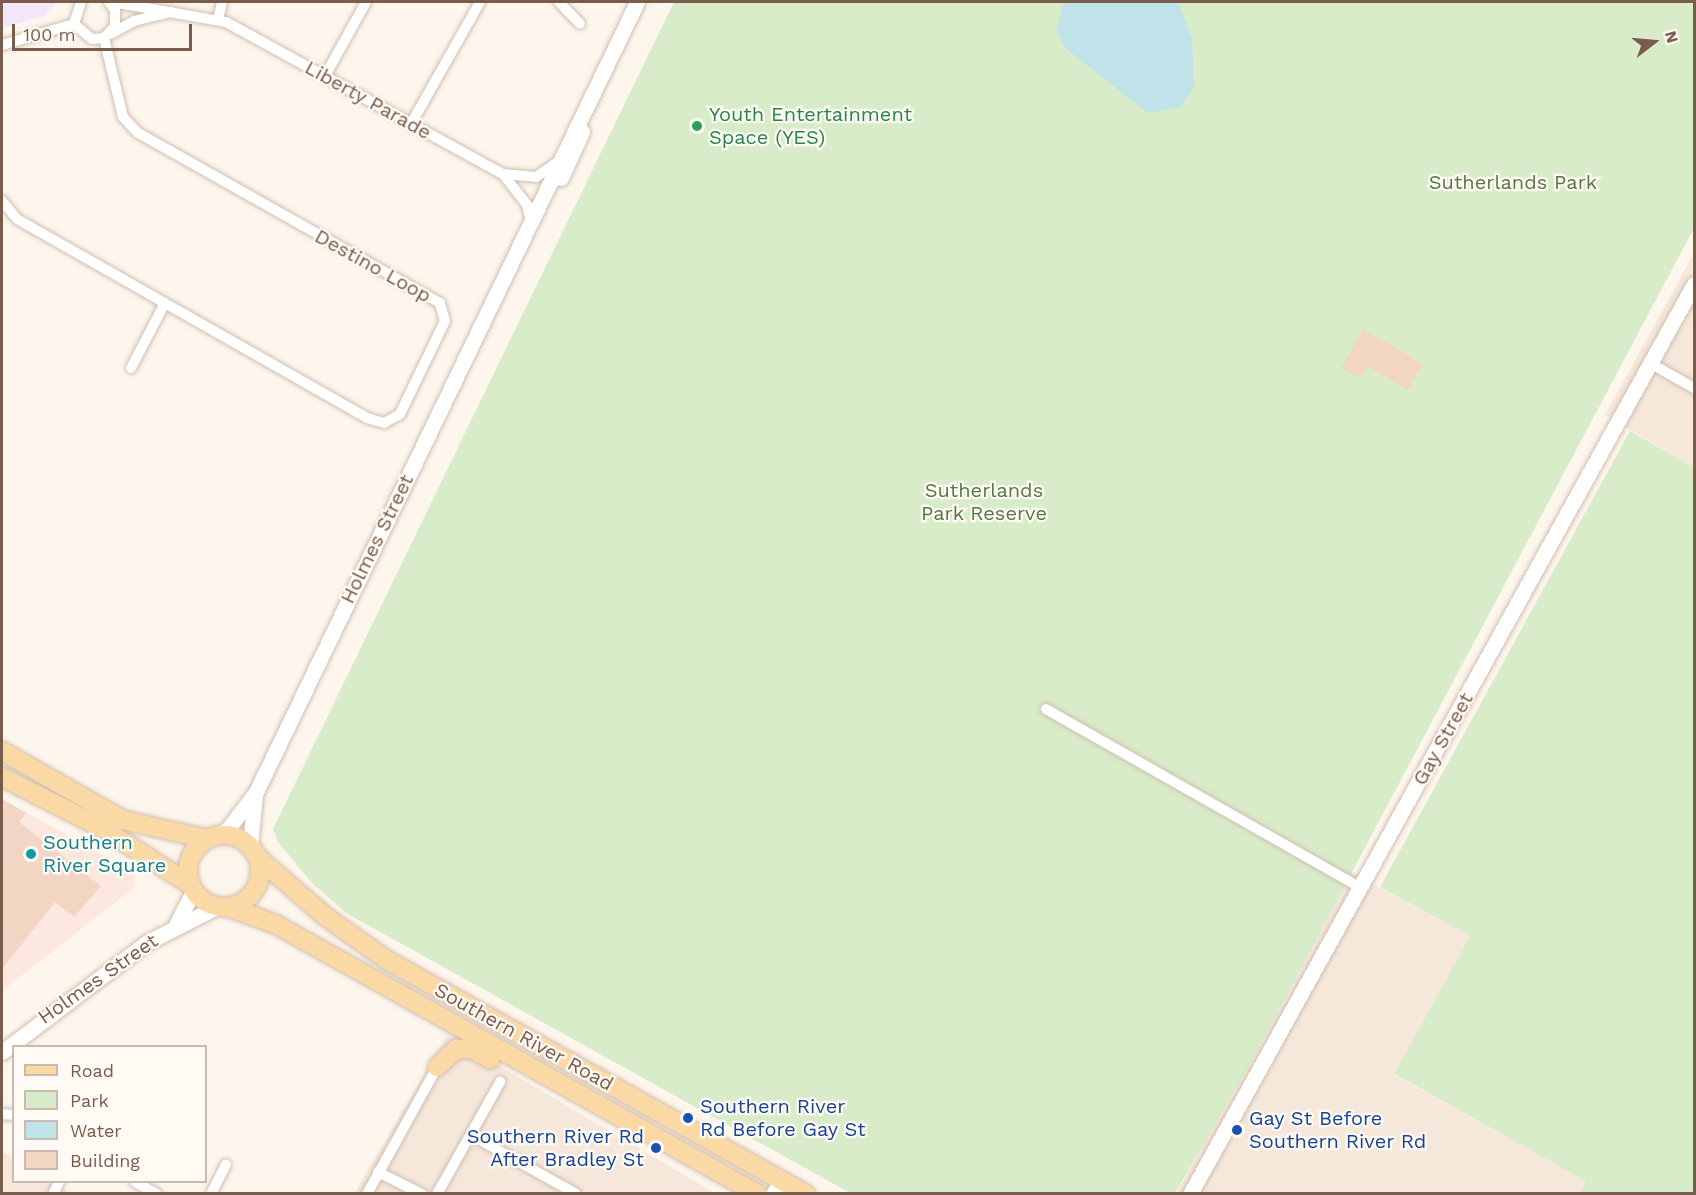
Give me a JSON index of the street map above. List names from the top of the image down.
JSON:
{
  "streets": {
    "main road": ["Holmes Street", "Gay Street", "Southern River Road"],
    "street": ["Liberty Parade", "Destino Loop"]
  },
  "crossings": [
    ["Liberty Parade", "Destino Loop"],
    ["Liberty Parade", "Holmes Street"],
    ["Holmes Street", "Southern River Road"]
  ],
  "parks": ["Sutherlands Park", "Sutherlands Park Reserve"],
  "places": [
    "Youth Entertainment Space (YES)",
    "Southern River Square",
    "Southern River Rd Before Gay St",
    "Gay St Before Southern River Rd",
    "Southern River Rd After Bradley St"
  ],
  "legend": [
    "Road",
    "Park",
    "Water",
    "Building"
  ],
  "scale_bar": "100 m",
  "north": "right"
}
